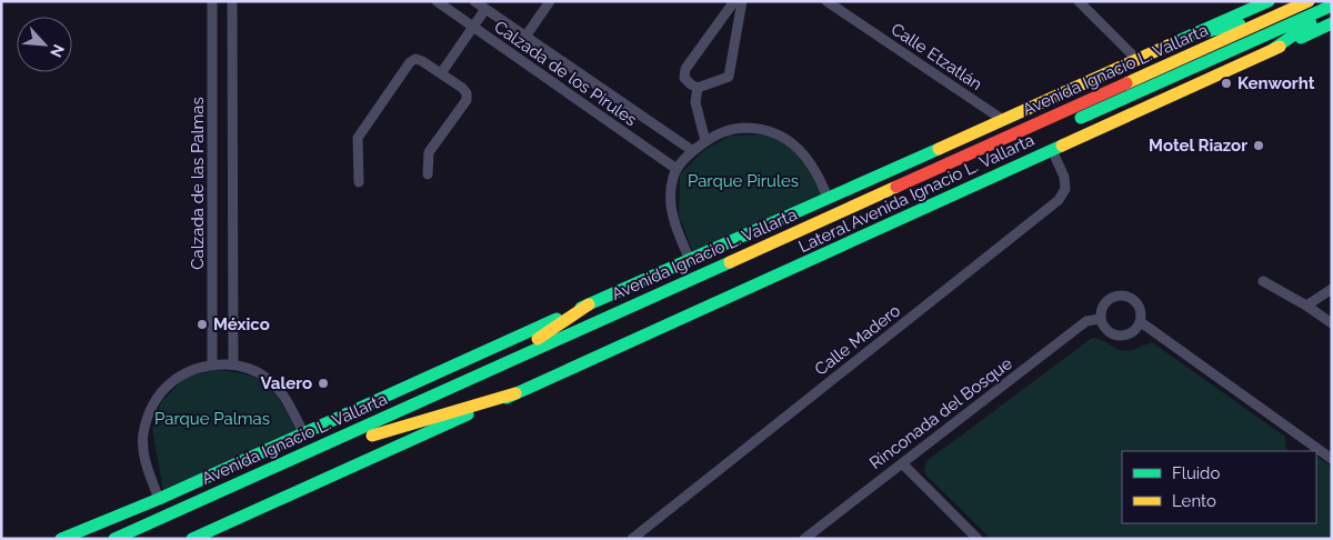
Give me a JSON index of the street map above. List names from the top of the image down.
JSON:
{
  "streets": {
    "main road": ["Avenida Ignacio L. Vallarta", "Lateral Avenida Ignacio L. Vallarta"],
    "street": [
      "Calle Etzatlán",
      "Calzada de los Pirules",
      "Calzada de las Palmas",
      "Calle Madero",
      "Rinconada del Bosque"
    ]
  },
  "crossings": [
    ["Calle Etzatlán", "Lateral Avenida Ignacio L. Vallarta"],
    ["Lateral Avenida Ignacio L. Vallarta", "Calle Madero"]
  ],
  "parks": ["Parque Pirules", "Parque Palmas"],
  "places": [
    "Kenworht",
    "Motel Riazor",
    "México",
    "Valero"
  ],
  "legend": ["Fluido", "Lento"],
  "north": "bottom right"
}
